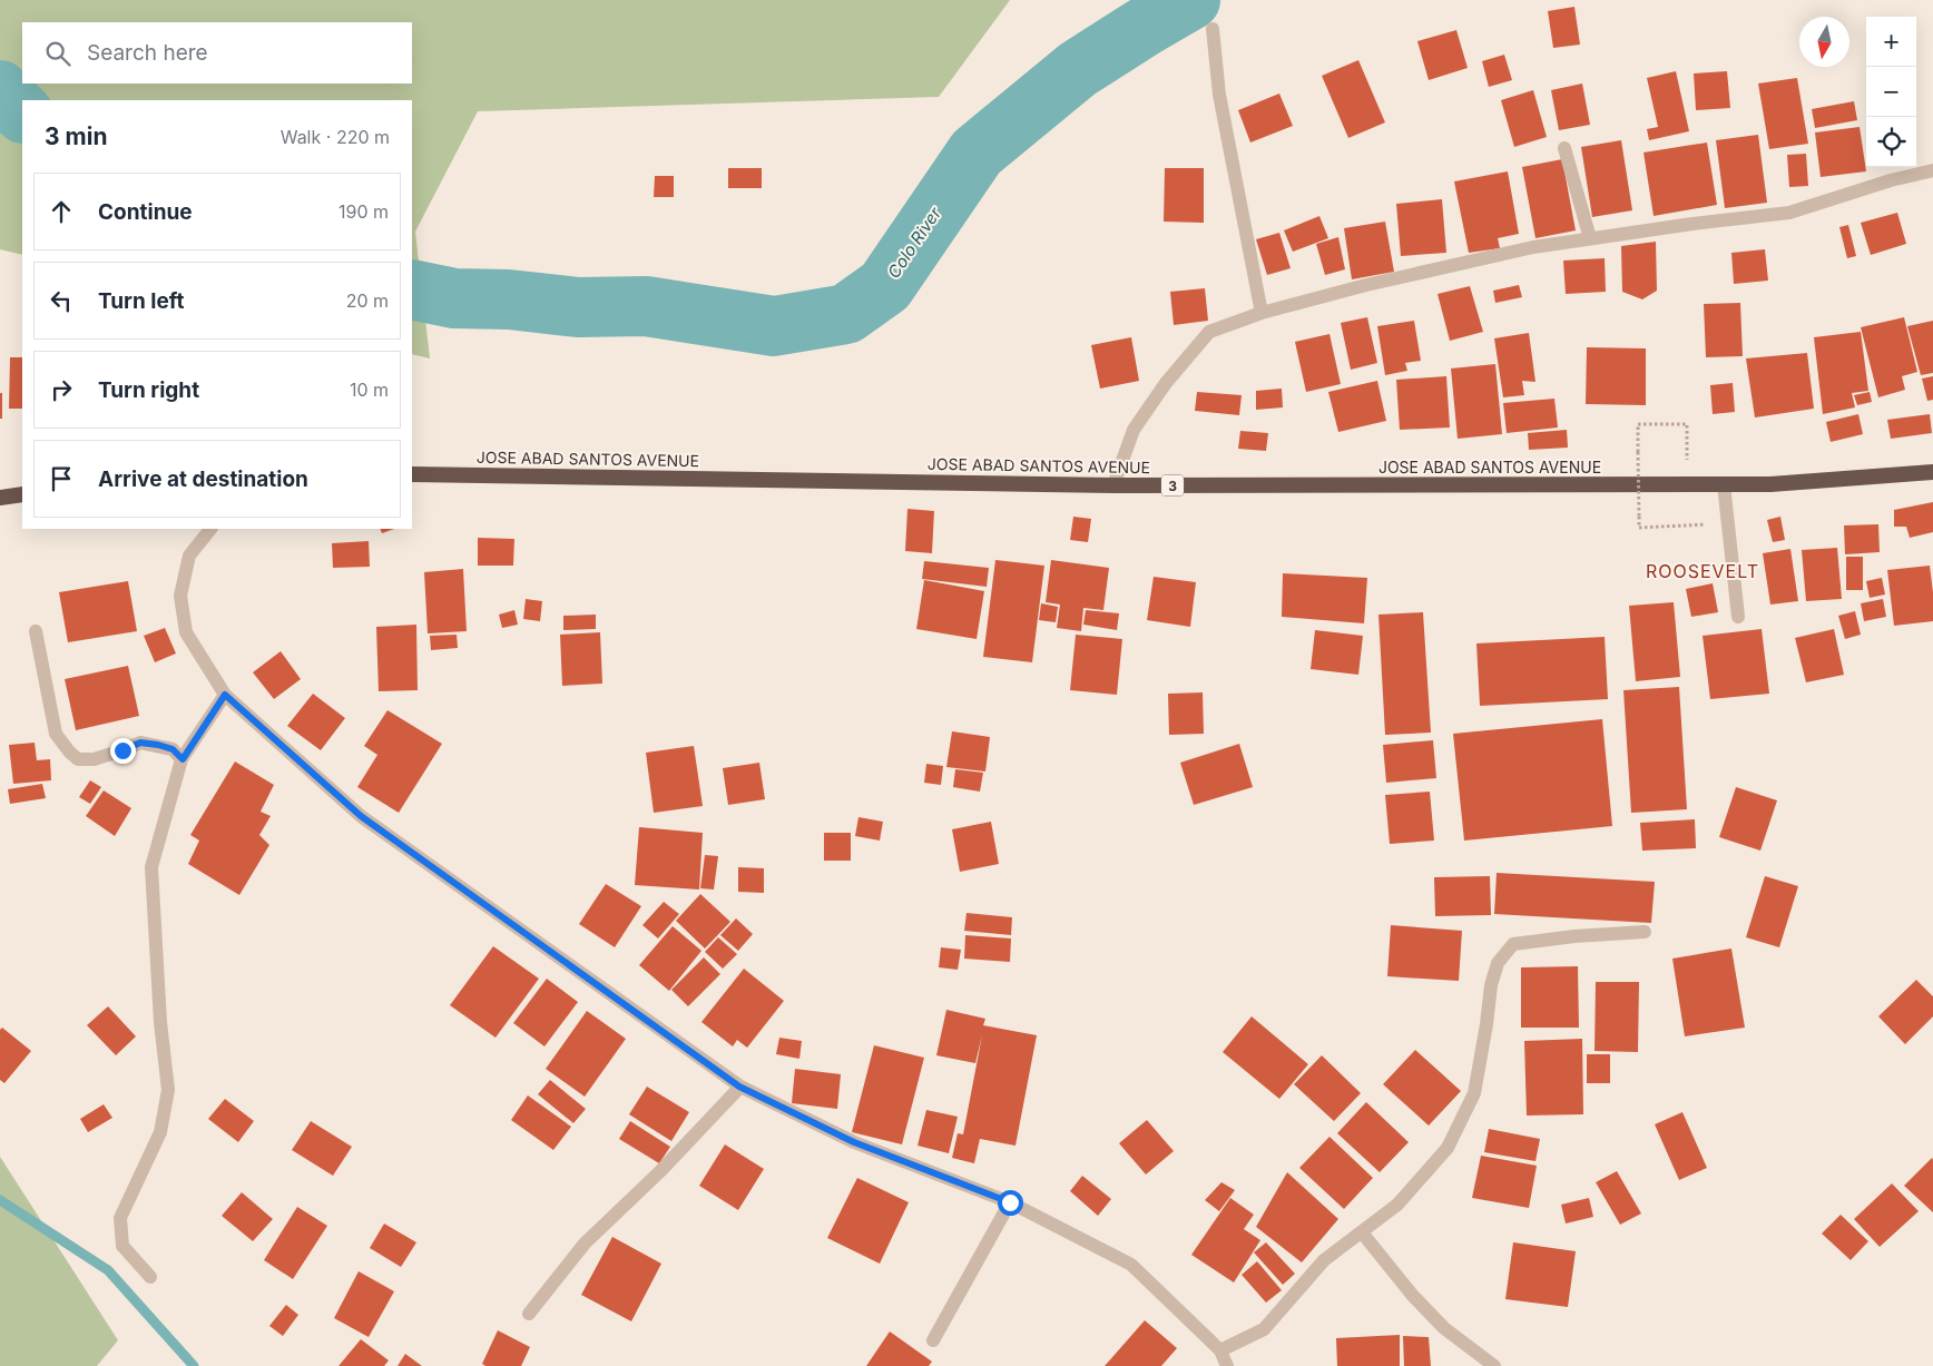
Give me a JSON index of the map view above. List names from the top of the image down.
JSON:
{
  "streets": {
    "highway": ["JOSE ABAD SANTOS AVENUE", "3"]
  },
  "districts": ["ROOSEVELT"],
  "water": ["Colo River"],
  "north": "bottom",
  "page": {
    "map_buttons": ["+", "−"],
    "search": "Search here",
    "heading": ["3 min", "Walk · 220 m"],
    "list": [
      ["Continue", "190 m"],
      ["Turn left", "20 m"],
      ["Turn right", "10 m"],
      "Arrive at destination"
    ]
  }
}
